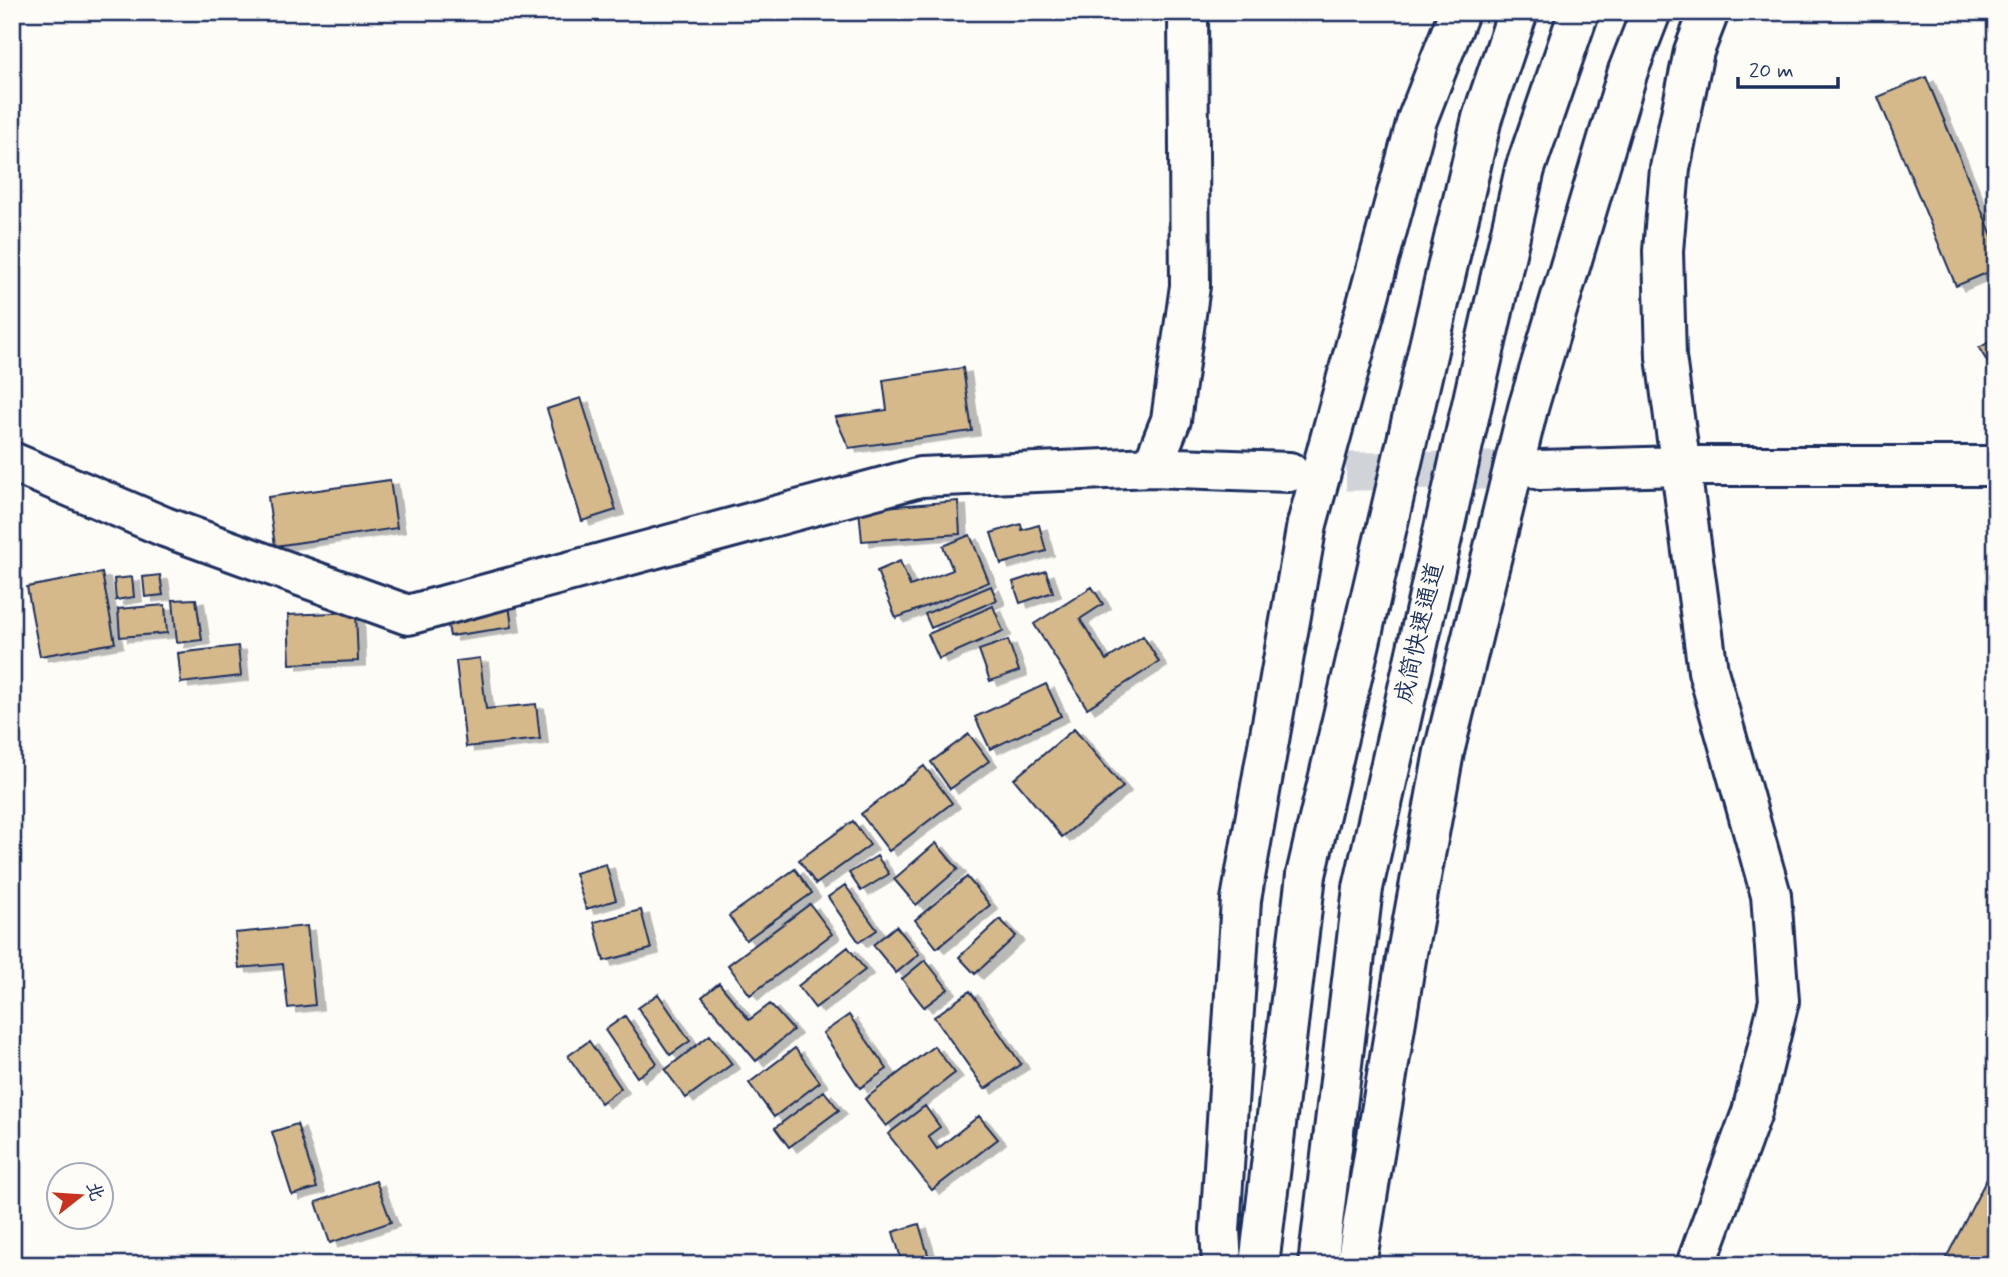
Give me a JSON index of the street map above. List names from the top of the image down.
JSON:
{
  "streets": {
    "main road": ["成简快速通道"]
  },
  "scale_bar": "20 m",
  "north": "right"
}
